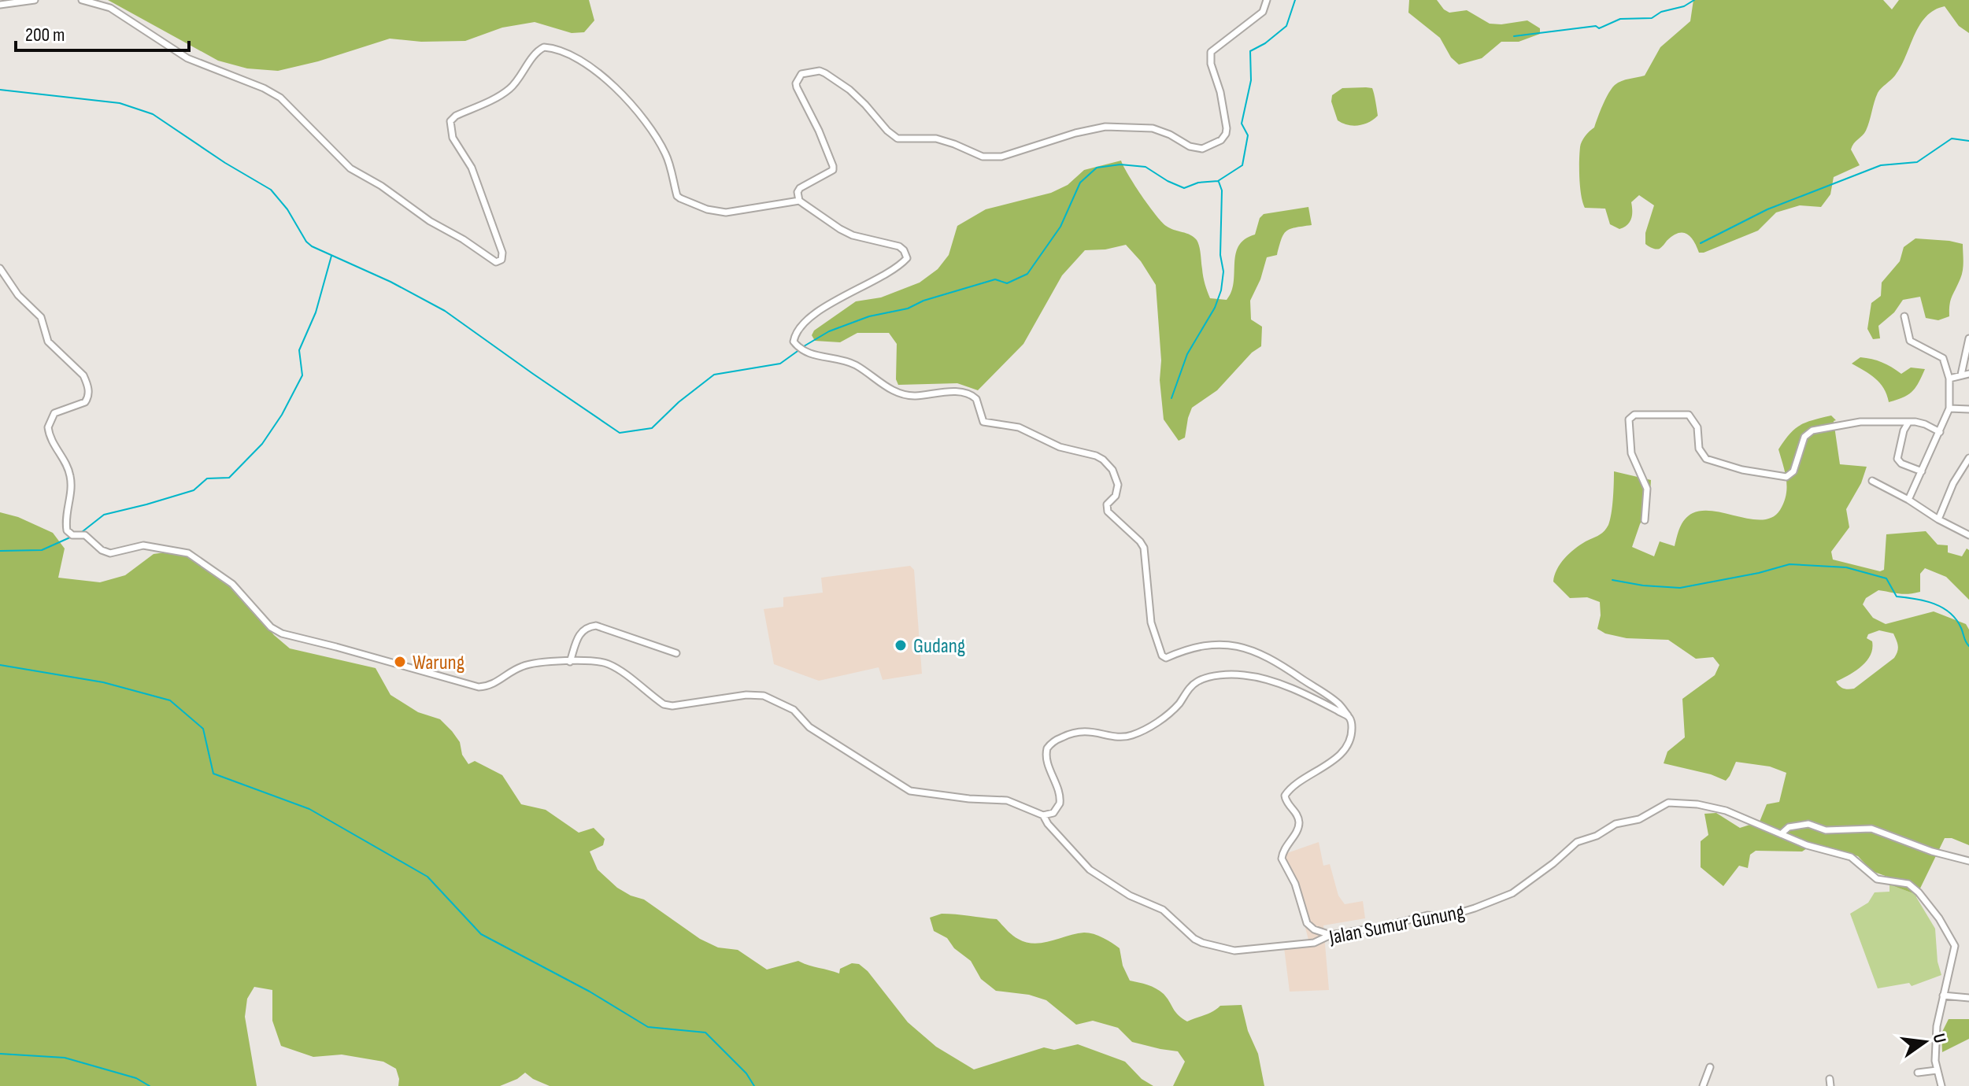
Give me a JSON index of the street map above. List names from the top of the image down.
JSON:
{
  "streets": {
    "street": ["Jalan Sumur Gunung"]
  },
  "places": ["Gudang", "Warung"],
  "scale_bar": "200 m",
  "north": "right"
}
